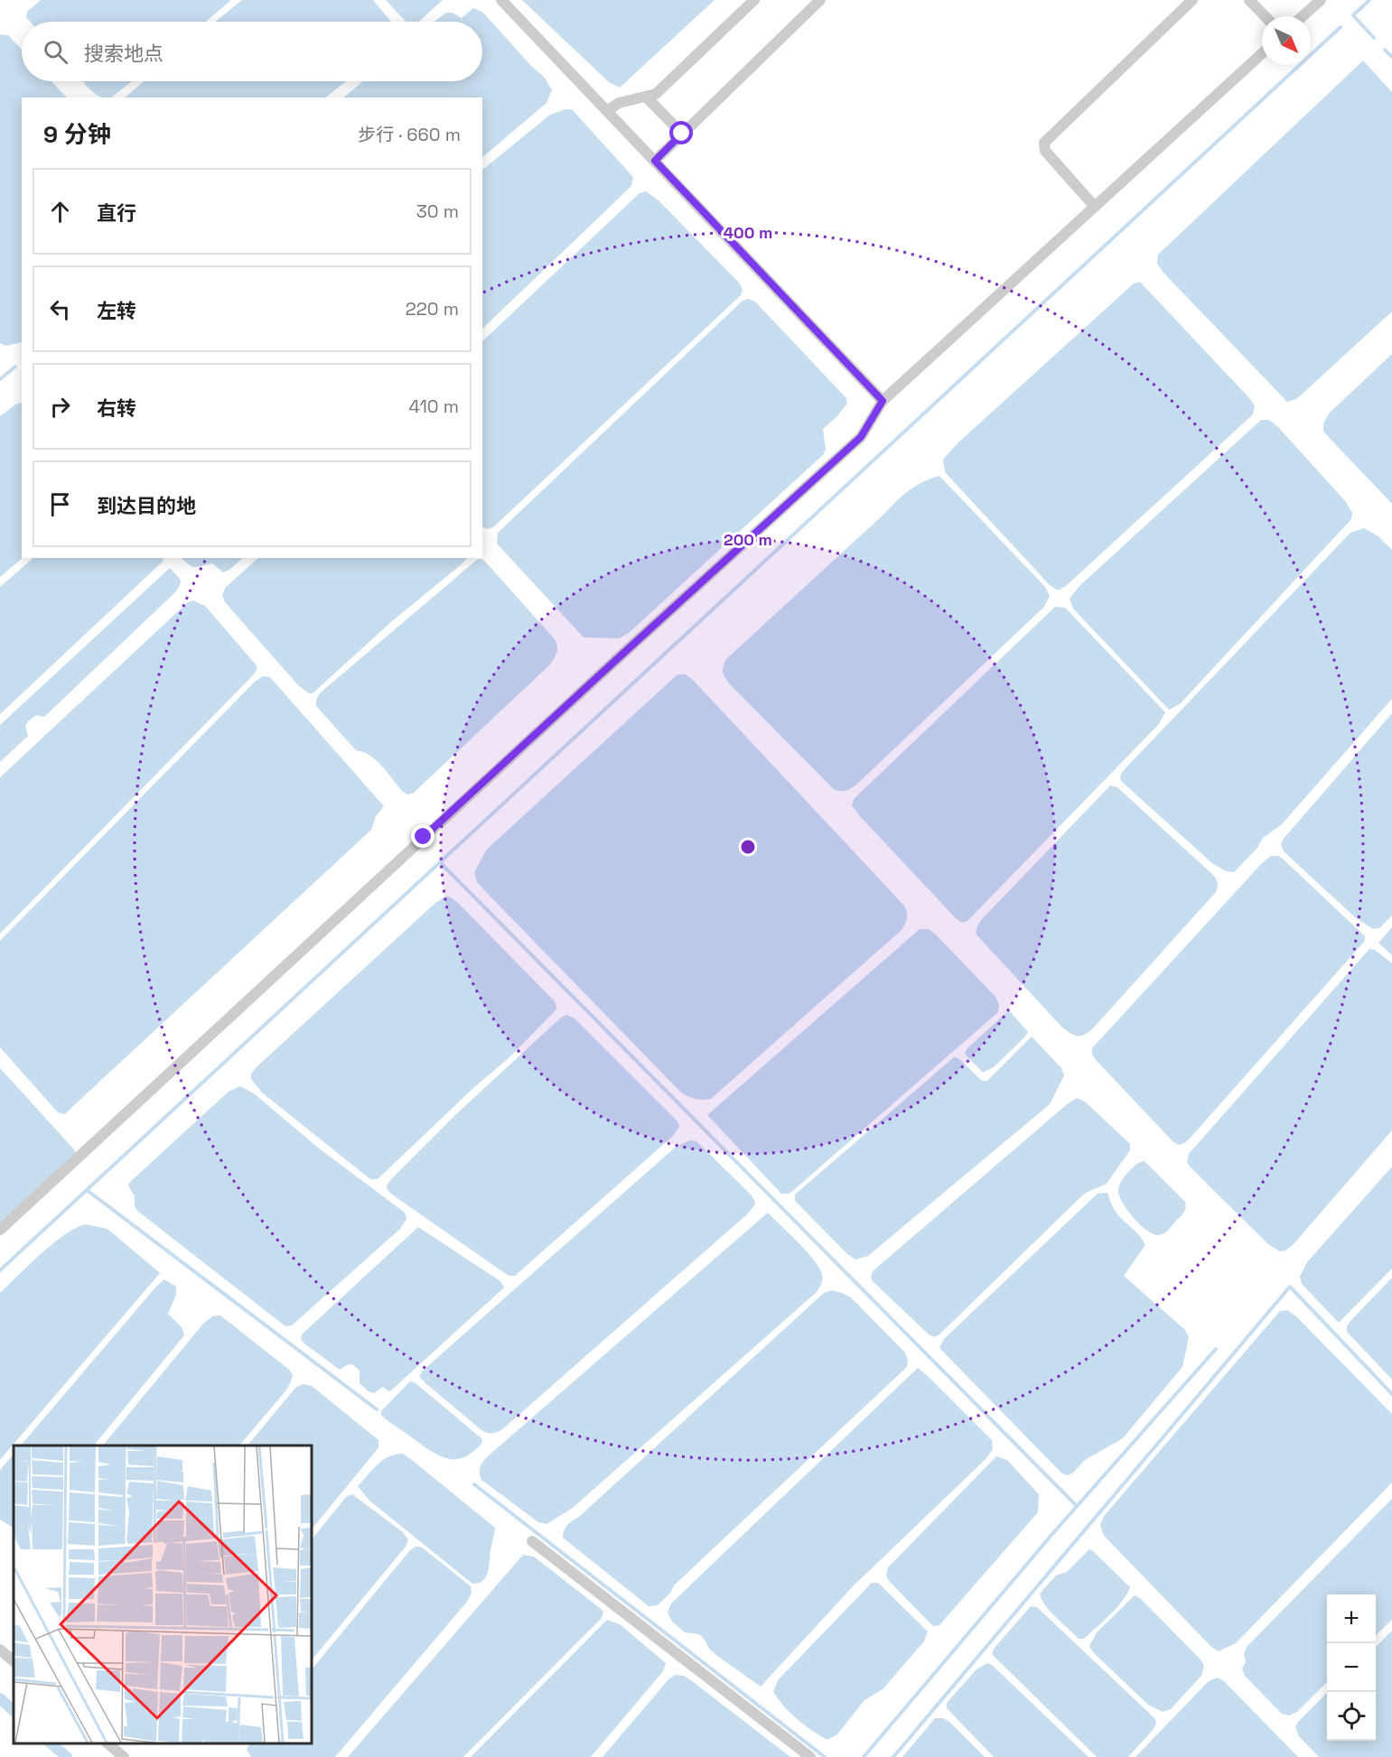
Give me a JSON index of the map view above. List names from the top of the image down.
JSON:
{
  "north": "bottom right",
  "page": {
    "search": "搜索地点",
    "heading": ["9 分钟", "步行 · 660 m"],
    "list": [
      ["直行", "30 m"],
      ["左转", "220 m"],
      ["右转", "410 m"],
      "到达目的地"
    ],
    "map_buttons": ["+", "−"]
  },
  "rings": ["400 m", "200 m"]
}
